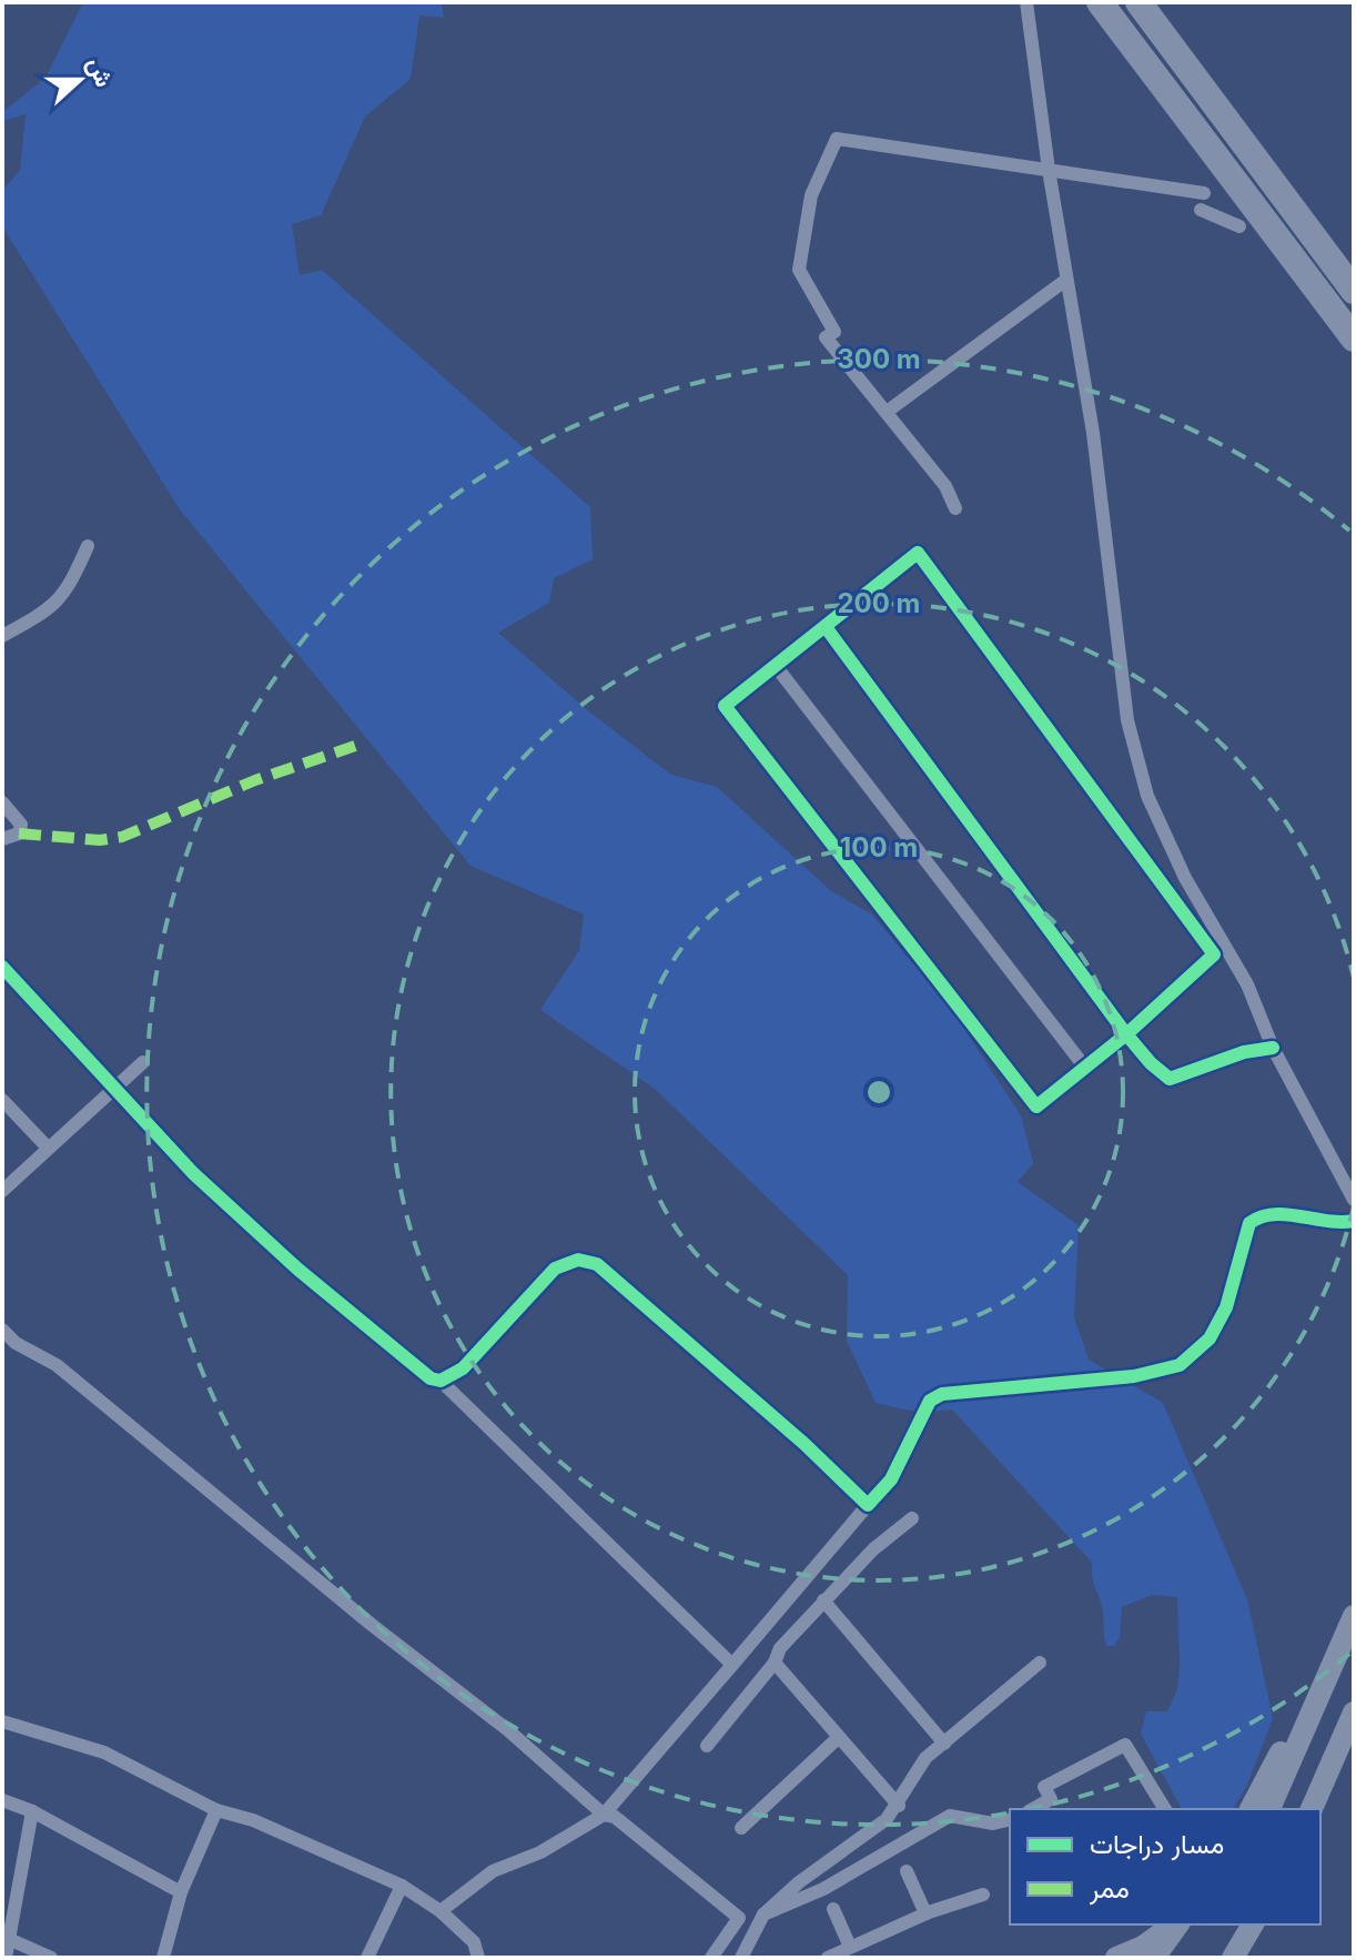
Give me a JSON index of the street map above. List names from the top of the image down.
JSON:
{
  "legend": ["مسار دراجات", "ممر"],
  "north": "right",
  "rings": ["300 m", "200 m", "100 m"]
}
